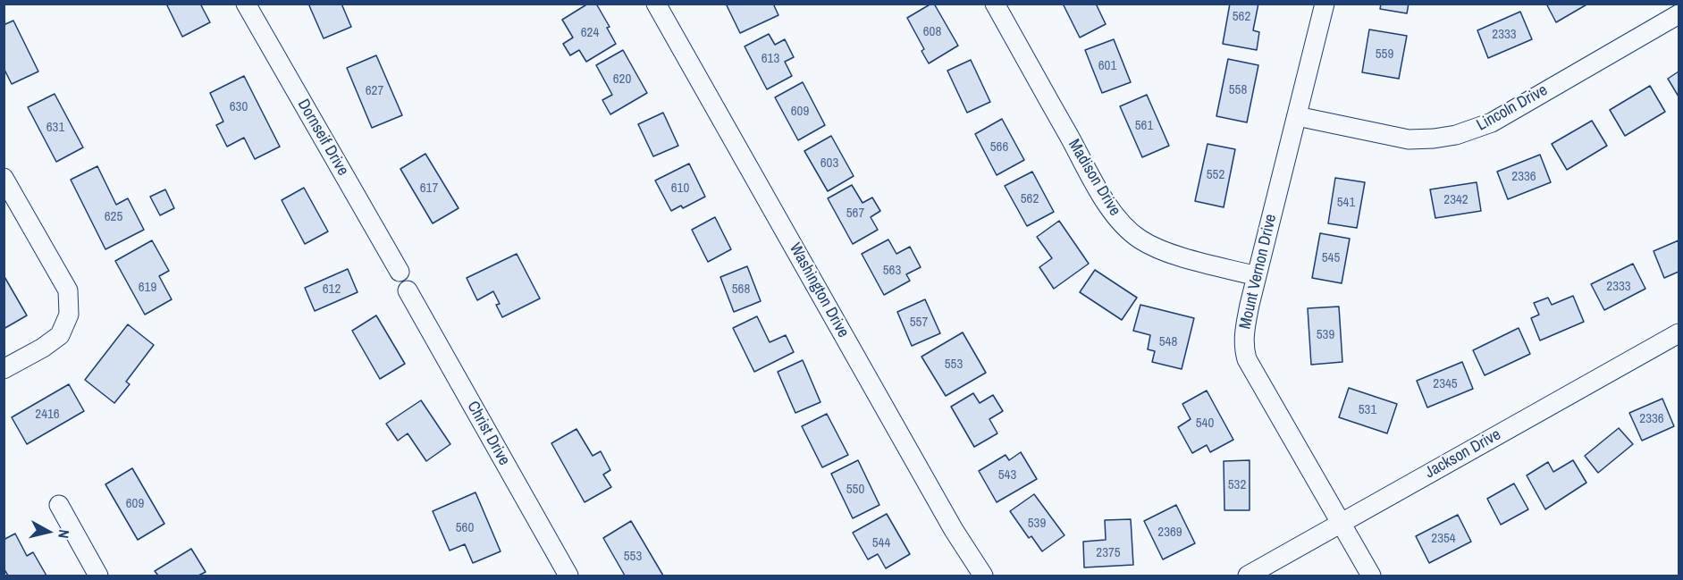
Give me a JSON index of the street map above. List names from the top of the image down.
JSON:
{
  "streets": {
    "street": [
      "Lincoln Drive",
      "Dornseif Drive",
      "Madison Drive",
      "Mount Vernon Drive",
      "Washington Drive",
      "Christ Drive",
      "Jackson Drive"
    ]
  },
  "crossings": [
    ["Lincoln Drive", "Mount Vernon Drive"],
    ["Madison Drive", "Mount Vernon Drive"],
    ["Mount Vernon Drive", "Jackson Drive"]
  ],
  "house_numbers": [
    "562",
    "608",
    "624",
    "2333",
    "559",
    "613",
    "601",
    "620",
    "558",
    "627",
    "630",
    "609",
    "561",
    "631",
    "566",
    "603",
    "552",
    "2336",
    "617",
    "610",
    "562",
    "2342",
    "541",
    "567",
    "625",
    "545",
    "563",
    "2333",
    "619",
    "612",
    "568",
    "557",
    "539",
    "548",
    "553",
    "2345",
    "531",
    "2416",
    "2336",
    "540",
    "543",
    "532",
    "550",
    "609",
    "539",
    "560",
    "2369",
    "2354",
    "544",
    "2375",
    "553"
  ],
  "north": "right"
}
